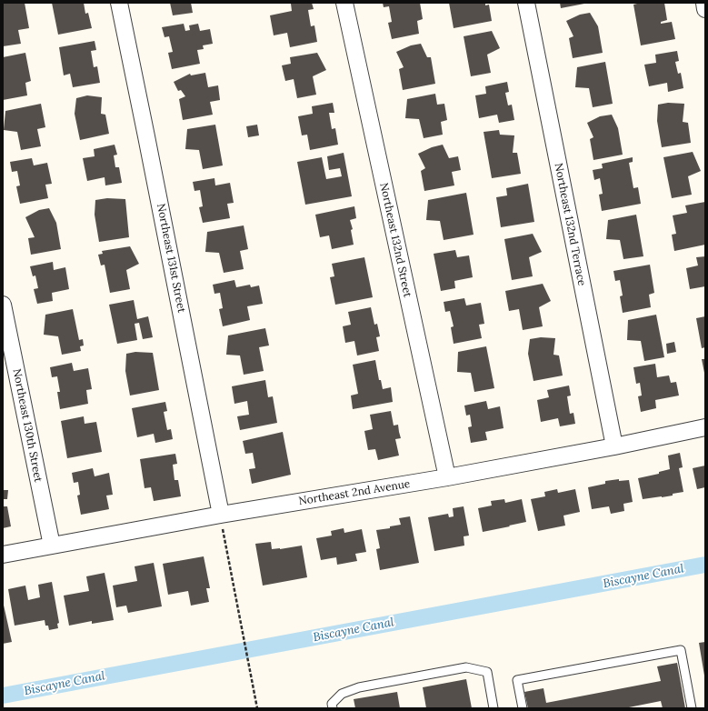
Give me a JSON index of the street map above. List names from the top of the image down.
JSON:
{
  "streets": {
    "street": [
      "Northeast 132nd Terrace",
      "Northeast 132nd Street",
      "Northeast 131st Street",
      "Northeast 130th Street",
      "Northeast 2nd Avenue"
    ]
  },
  "crossings": [
    ["Northeast 132nd Terrace", "Northeast 2nd Avenue"],
    ["Northeast 132nd Street", "Northeast 2nd Avenue"],
    ["Northeast 131st Street", "Northeast 2nd Avenue"],
    ["Northeast 130th Street", "Northeast 2nd Avenue"]
  ],
  "water": ["Biscayne Canal"]
}
